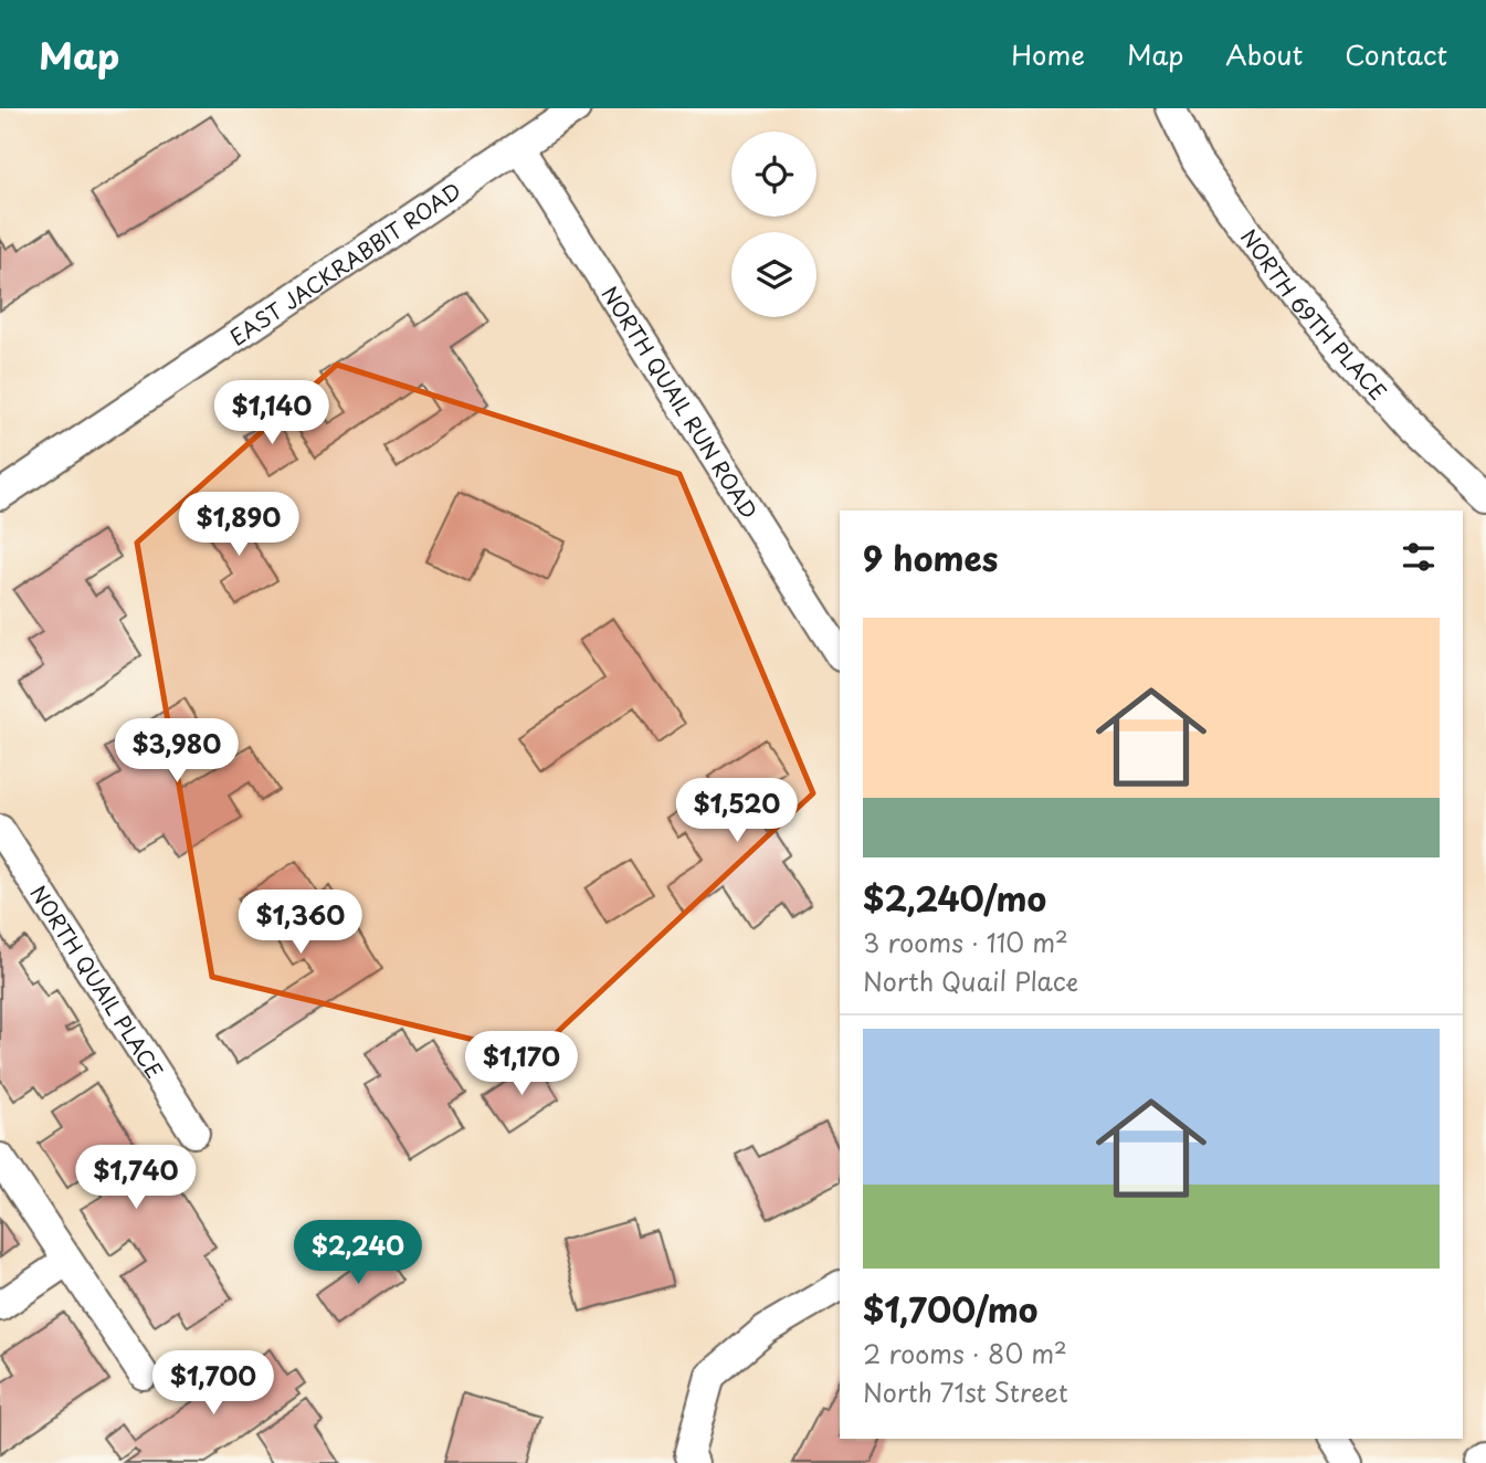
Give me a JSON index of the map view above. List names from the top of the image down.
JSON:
{
  "streets": {
    "street": [
      "EAST JACKRABBIT ROAD",
      "NORTH 69TH PLACE",
      "NORTH QUAIL RUN ROAD",
      "NORTH QUAIL PLACE"
    ]
  },
  "crossings": [
    ["EAST JACKRABBIT ROAD", "NORTH QUAIL RUN ROAD"]
  ],
  "page": {
    "header": "Map",
    "nav": [
      "Home",
      "Map",
      "About",
      "Contact"
    ],
    "price": [
      "$1,140",
      "$1,890",
      "$3,980",
      "$1,520",
      "$1,360",
      "$1,170",
      "$1,740",
      "$2,240",
      "$1,700"
    ],
    "heading": "9 homes",
    "list": [
      {
        "name": "$2,240/mo",
        "note": "3 rooms · 110 m² · North Quail Place"
      },
      {
        "name": "$1,700/mo",
        "note": "2 rooms · 80 m² · North 71st Street"
      }
    ]
  }
}
